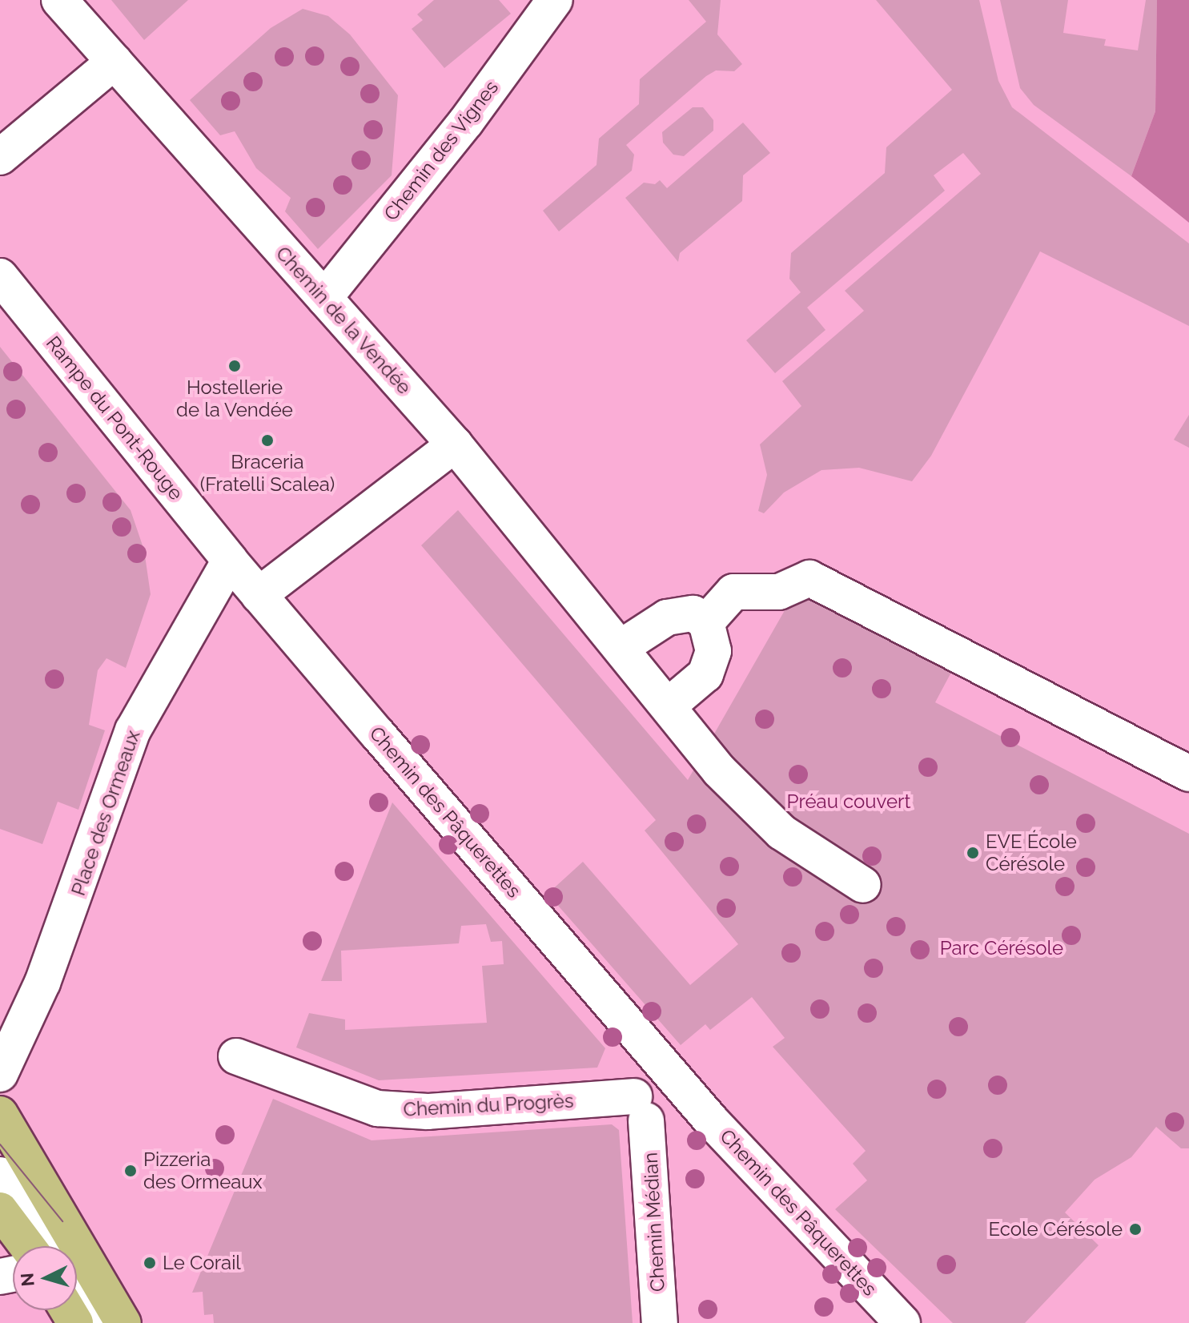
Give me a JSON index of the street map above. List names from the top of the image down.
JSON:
{
  "streets": {
    "street": [
      "Chemin des Vignes",
      "Chemin de la Vendée",
      "Rampe du Pont-Rouge",
      "Chemin des Pâquerettes",
      "Place des Ormeaux",
      "Chemin du Progrès",
      "Chemin Médian"
    ]
  },
  "crossings": [
    ["Chemin des Vignes", "Chemin de la Vendée"],
    ["Rampe du Pont-Rouge", "Chemin des Pâquerettes"],
    ["Rampe du Pont-Rouge", "Place des Ormeaux"],
    ["Chemin des Pâquerettes", "Place des Ormeaux"],
    ["Chemin du Progrès", "Chemin Médian"]
  ],
  "parks": ["Préau couvert", "Parc Cérésole"],
  "places": [
    "Hostellerie de la Vendée",
    "Braceria (Fratelli Scalea)",
    "EVE École Cérésole",
    "Pizzeria des Ormeaux",
    "Ecole Cérésole",
    "Le Corail"
  ],
  "north": "left"
}
